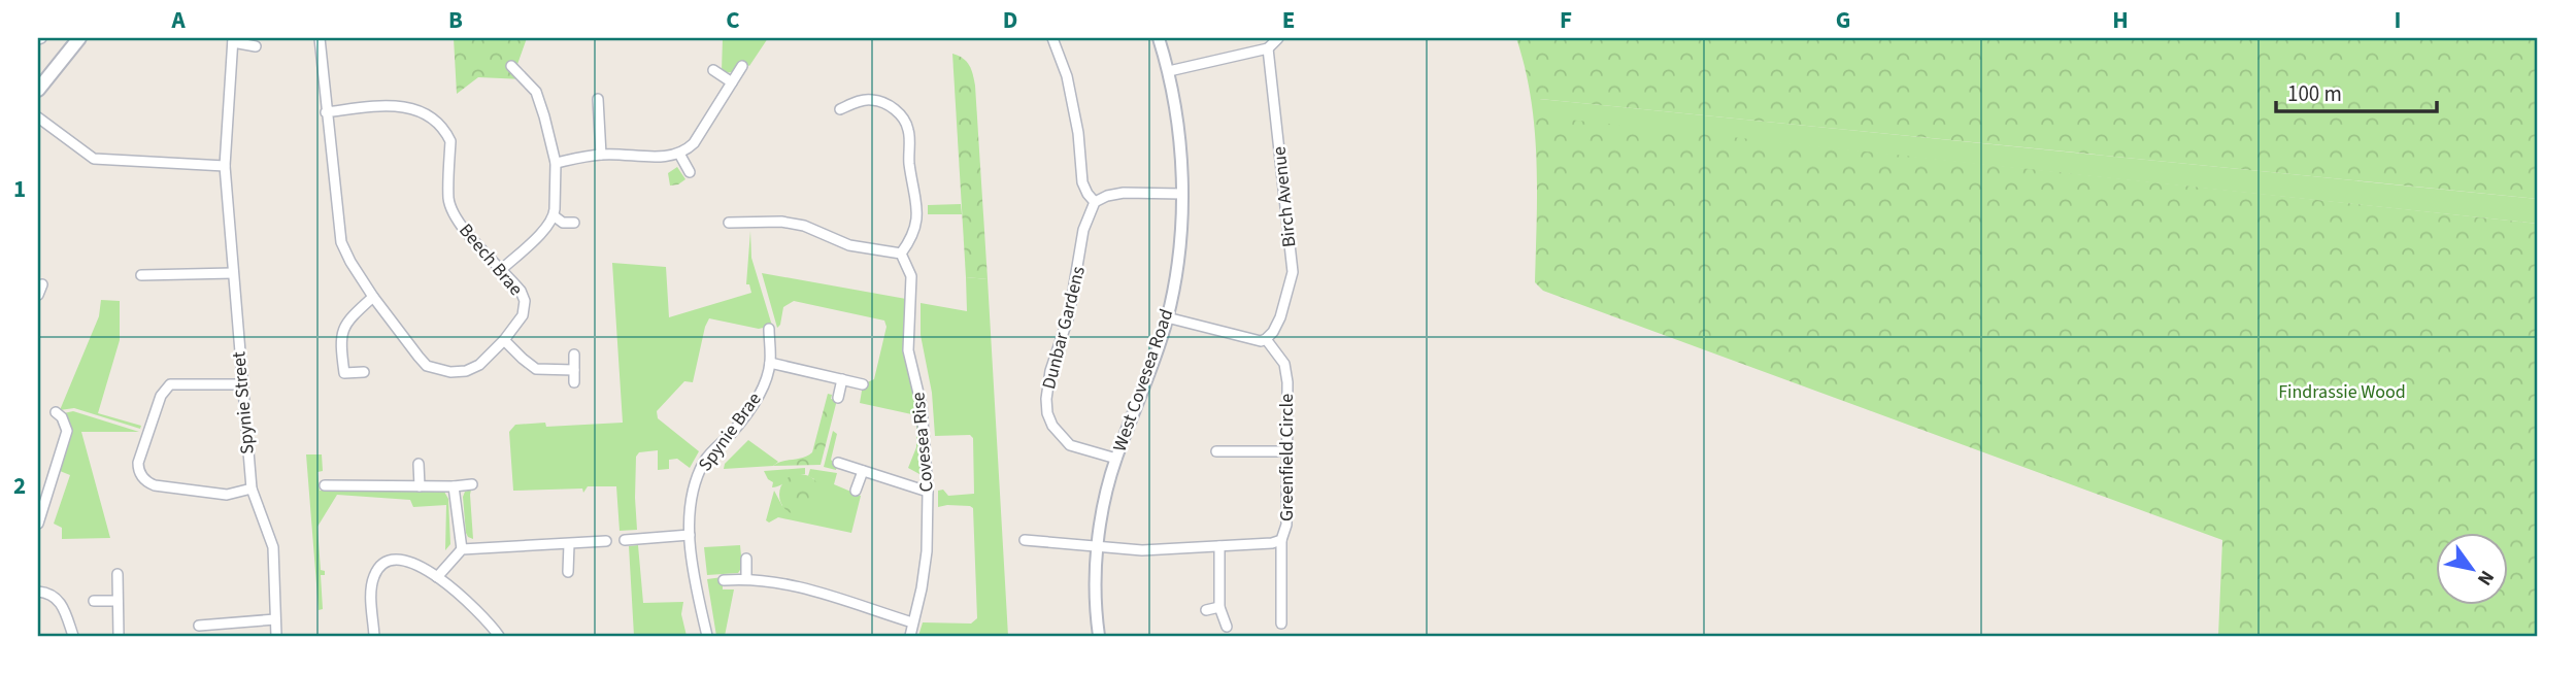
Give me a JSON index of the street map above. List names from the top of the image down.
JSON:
{
  "streets": {
    "street": [
      "Birch Avenue",
      "Beech Brae",
      "Dunbar Gardens",
      "West Covesea Road",
      "Spynie Street",
      "Spynie Brae",
      "Covesea Rise",
      "Greenfield Circle"
    ]
  },
  "crossings": [
    ["Birch Avenue", "Greenfield Circle"],
    ["Dunbar Gardens", "West Covesea Road"],
    ["West Covesea Road", "Greenfield Circle"]
  ],
  "parks": ["Findrassie Wood"],
  "scale_bar": "100 m",
  "north": "bottom right",
  "grid": {
    "columns": [
      "A",
      "B",
      "C",
      "D",
      "E",
      "F",
      "G",
      "H",
      "I"
    ],
    "rows": ["1", "2"]
  }
}
